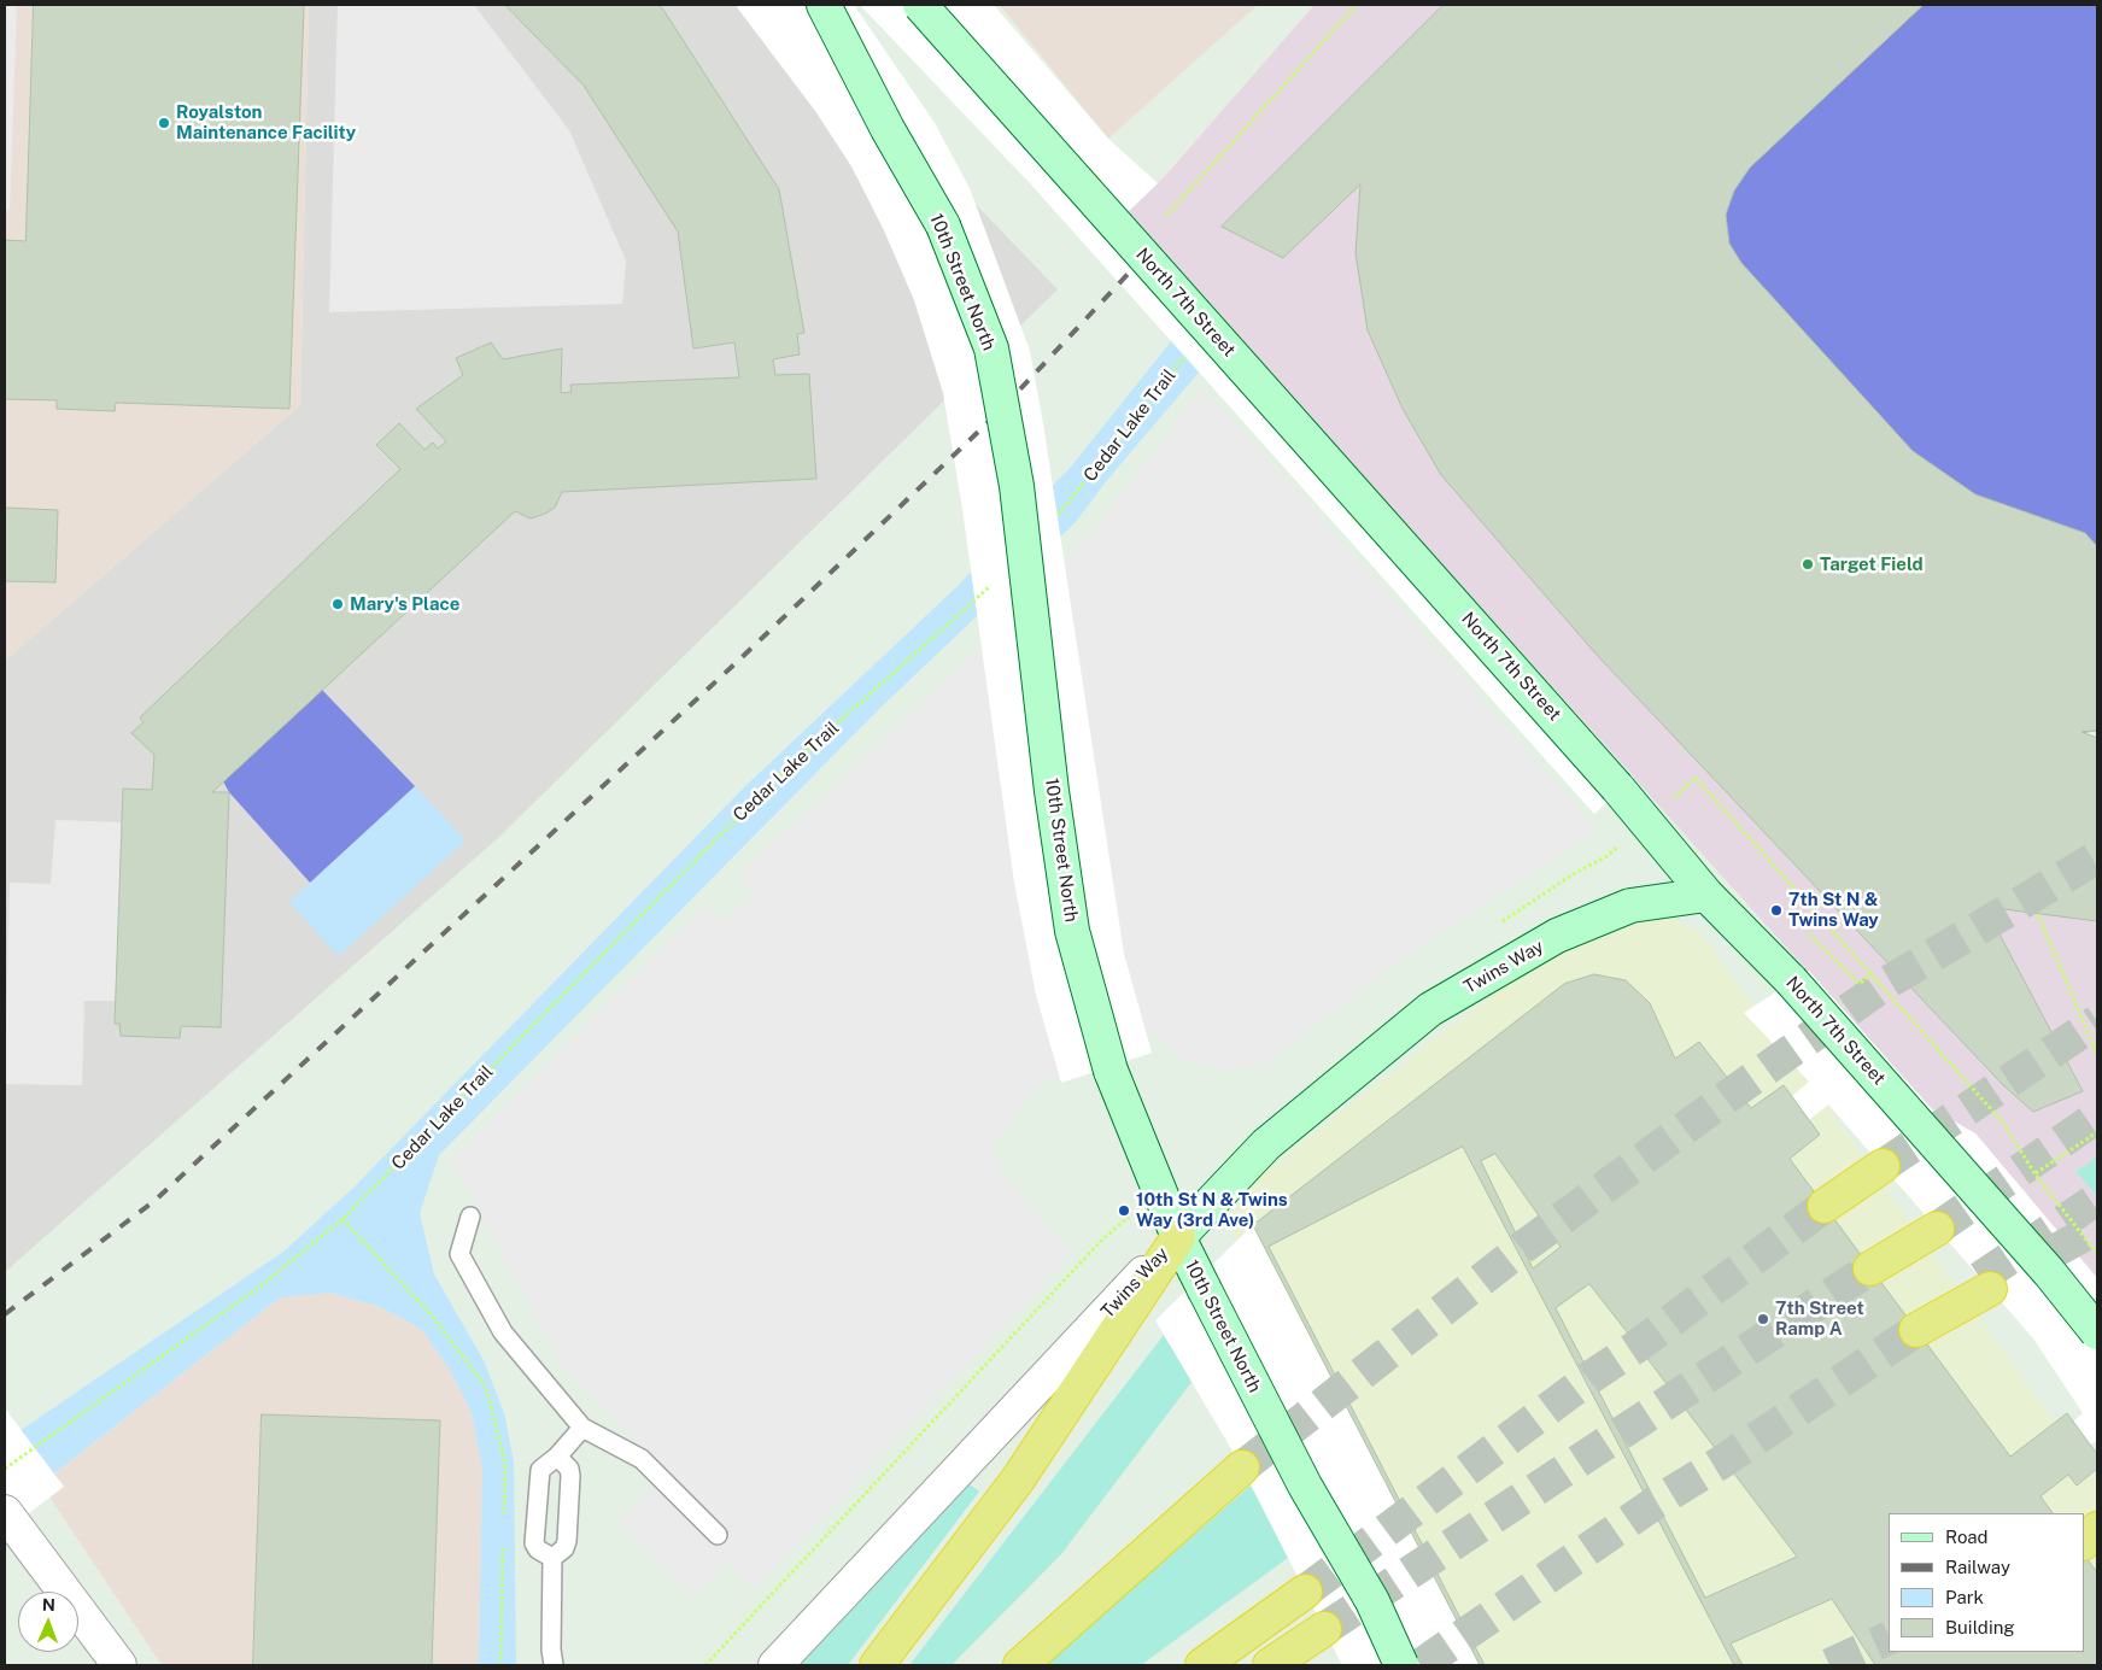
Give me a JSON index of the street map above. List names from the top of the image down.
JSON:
{
  "streets": {
    "main road": ["10th Street North", "North 7th Street", "Twins Way"],
    "path": ["Cedar Lake Trail"]
  },
  "crossings": [
    ["10th Street North", "Twins Way"],
    ["North 7th Street", "Twins Way"]
  ],
  "places": [
    "Royalston Maintenance Facility",
    "Target Field",
    "Mary's Place",
    "7th St N & Twins Way",
    "10th St N & Twins Way (3rd Ave)",
    "7th Street Ramp A"
  ],
  "legend": [
    "Road",
    "Railway",
    "Park",
    "Building"
  ],
  "north": "top"
}
